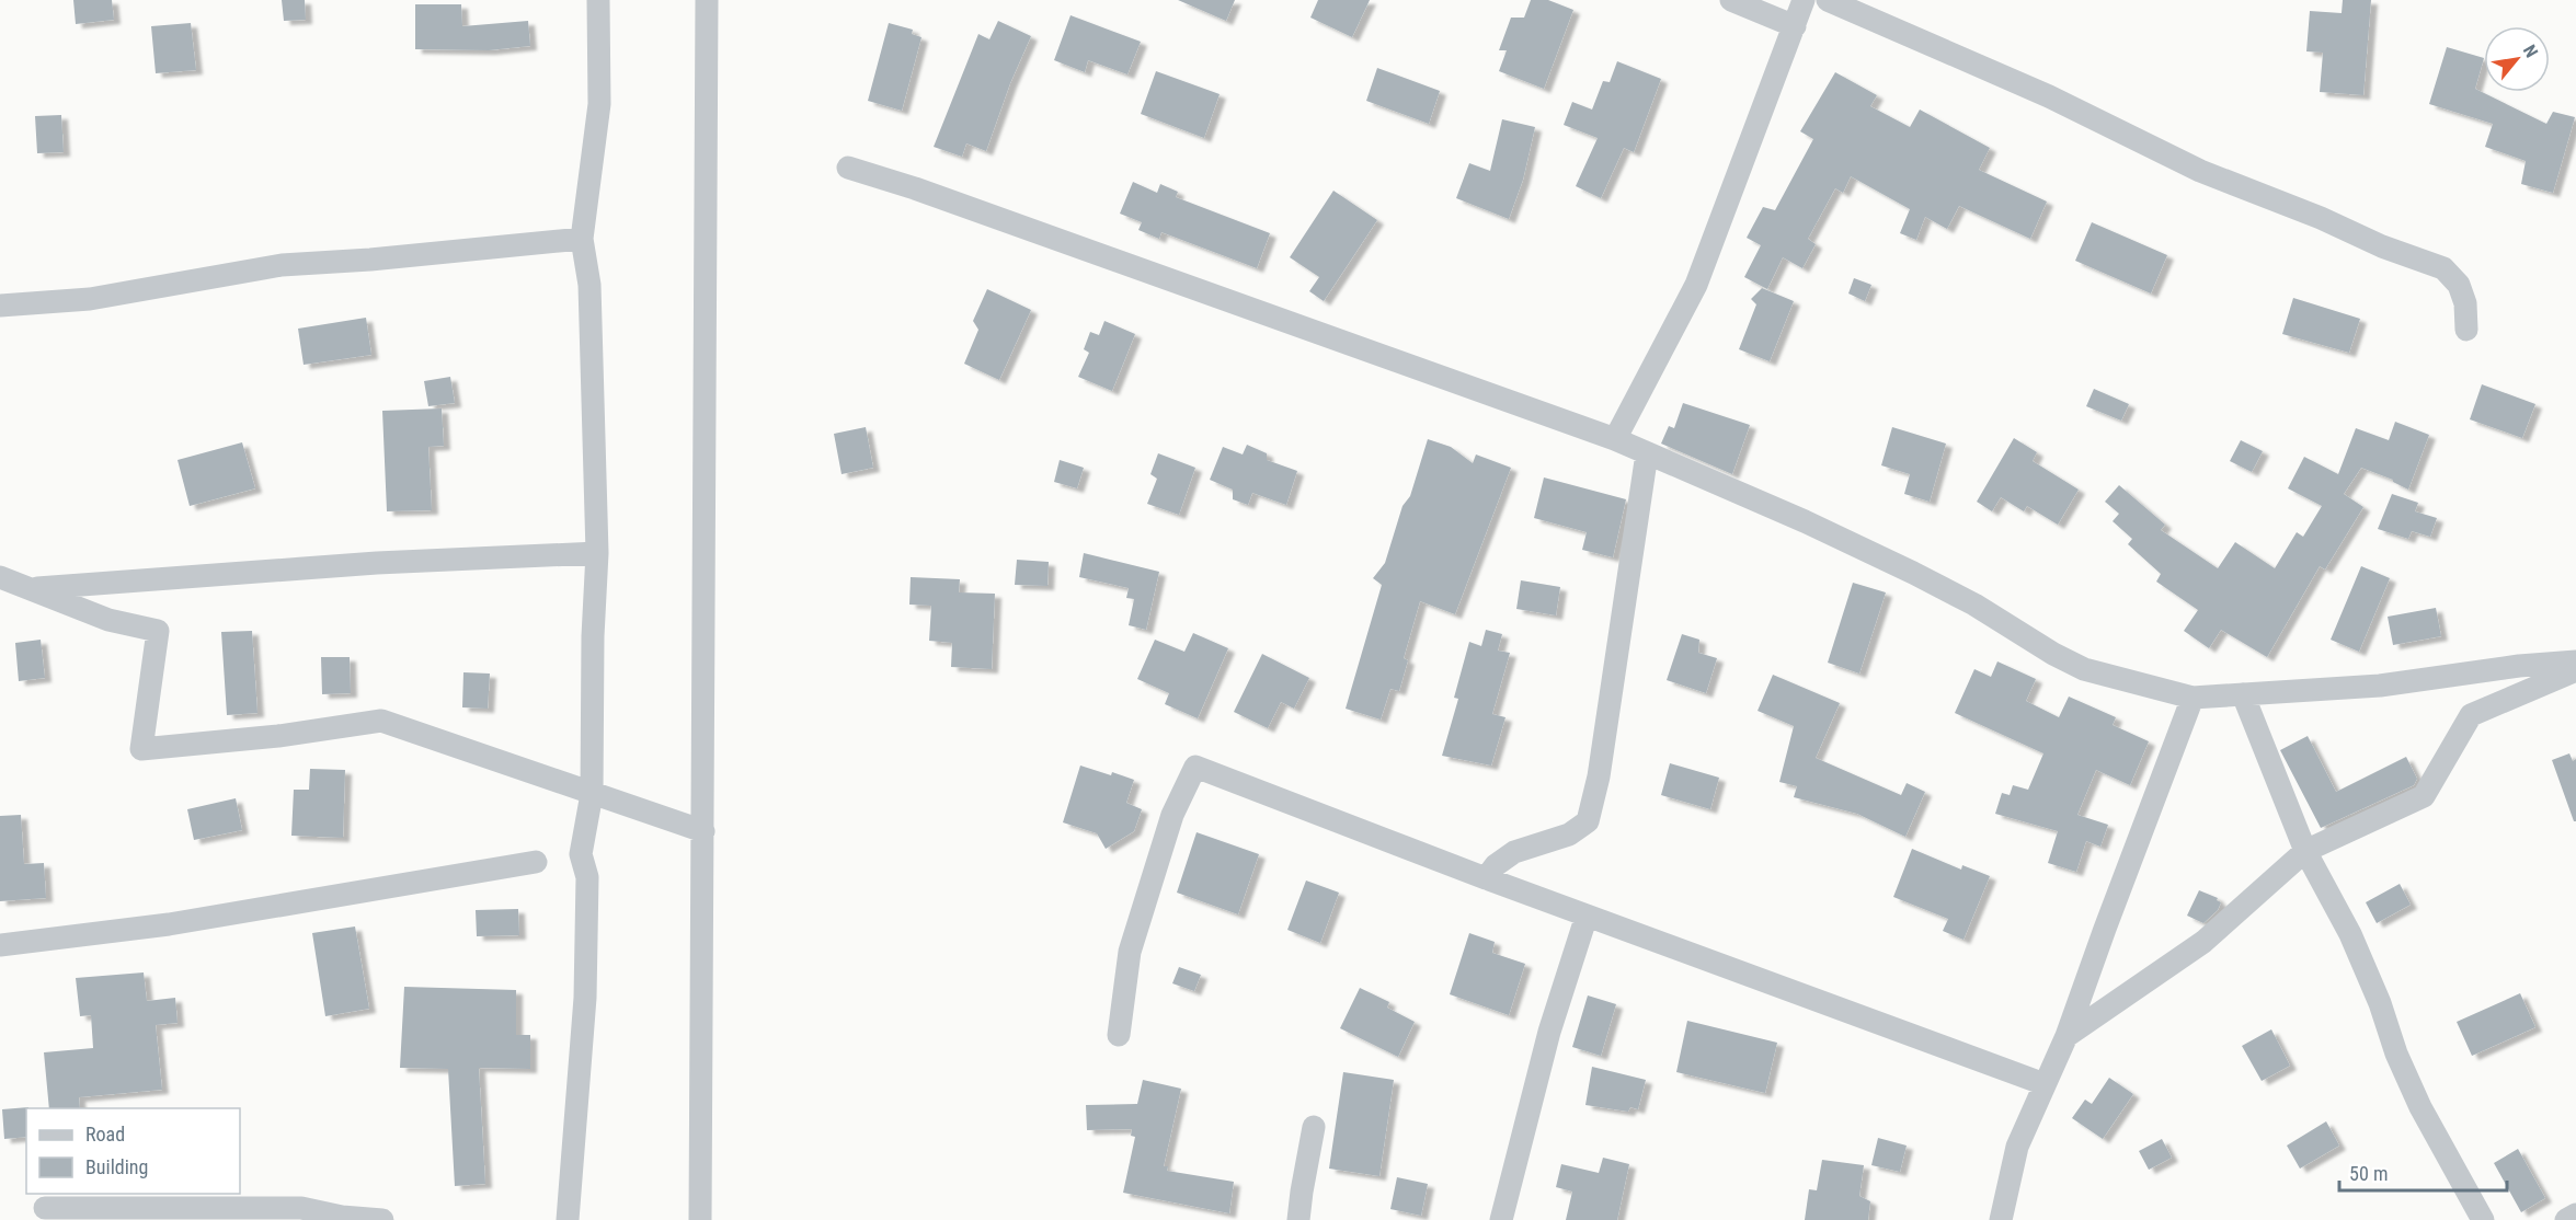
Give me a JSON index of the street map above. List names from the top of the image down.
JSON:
{
  "legend": ["Road", "Building"],
  "scale_bar": "50 m",
  "north": "top right"
}
